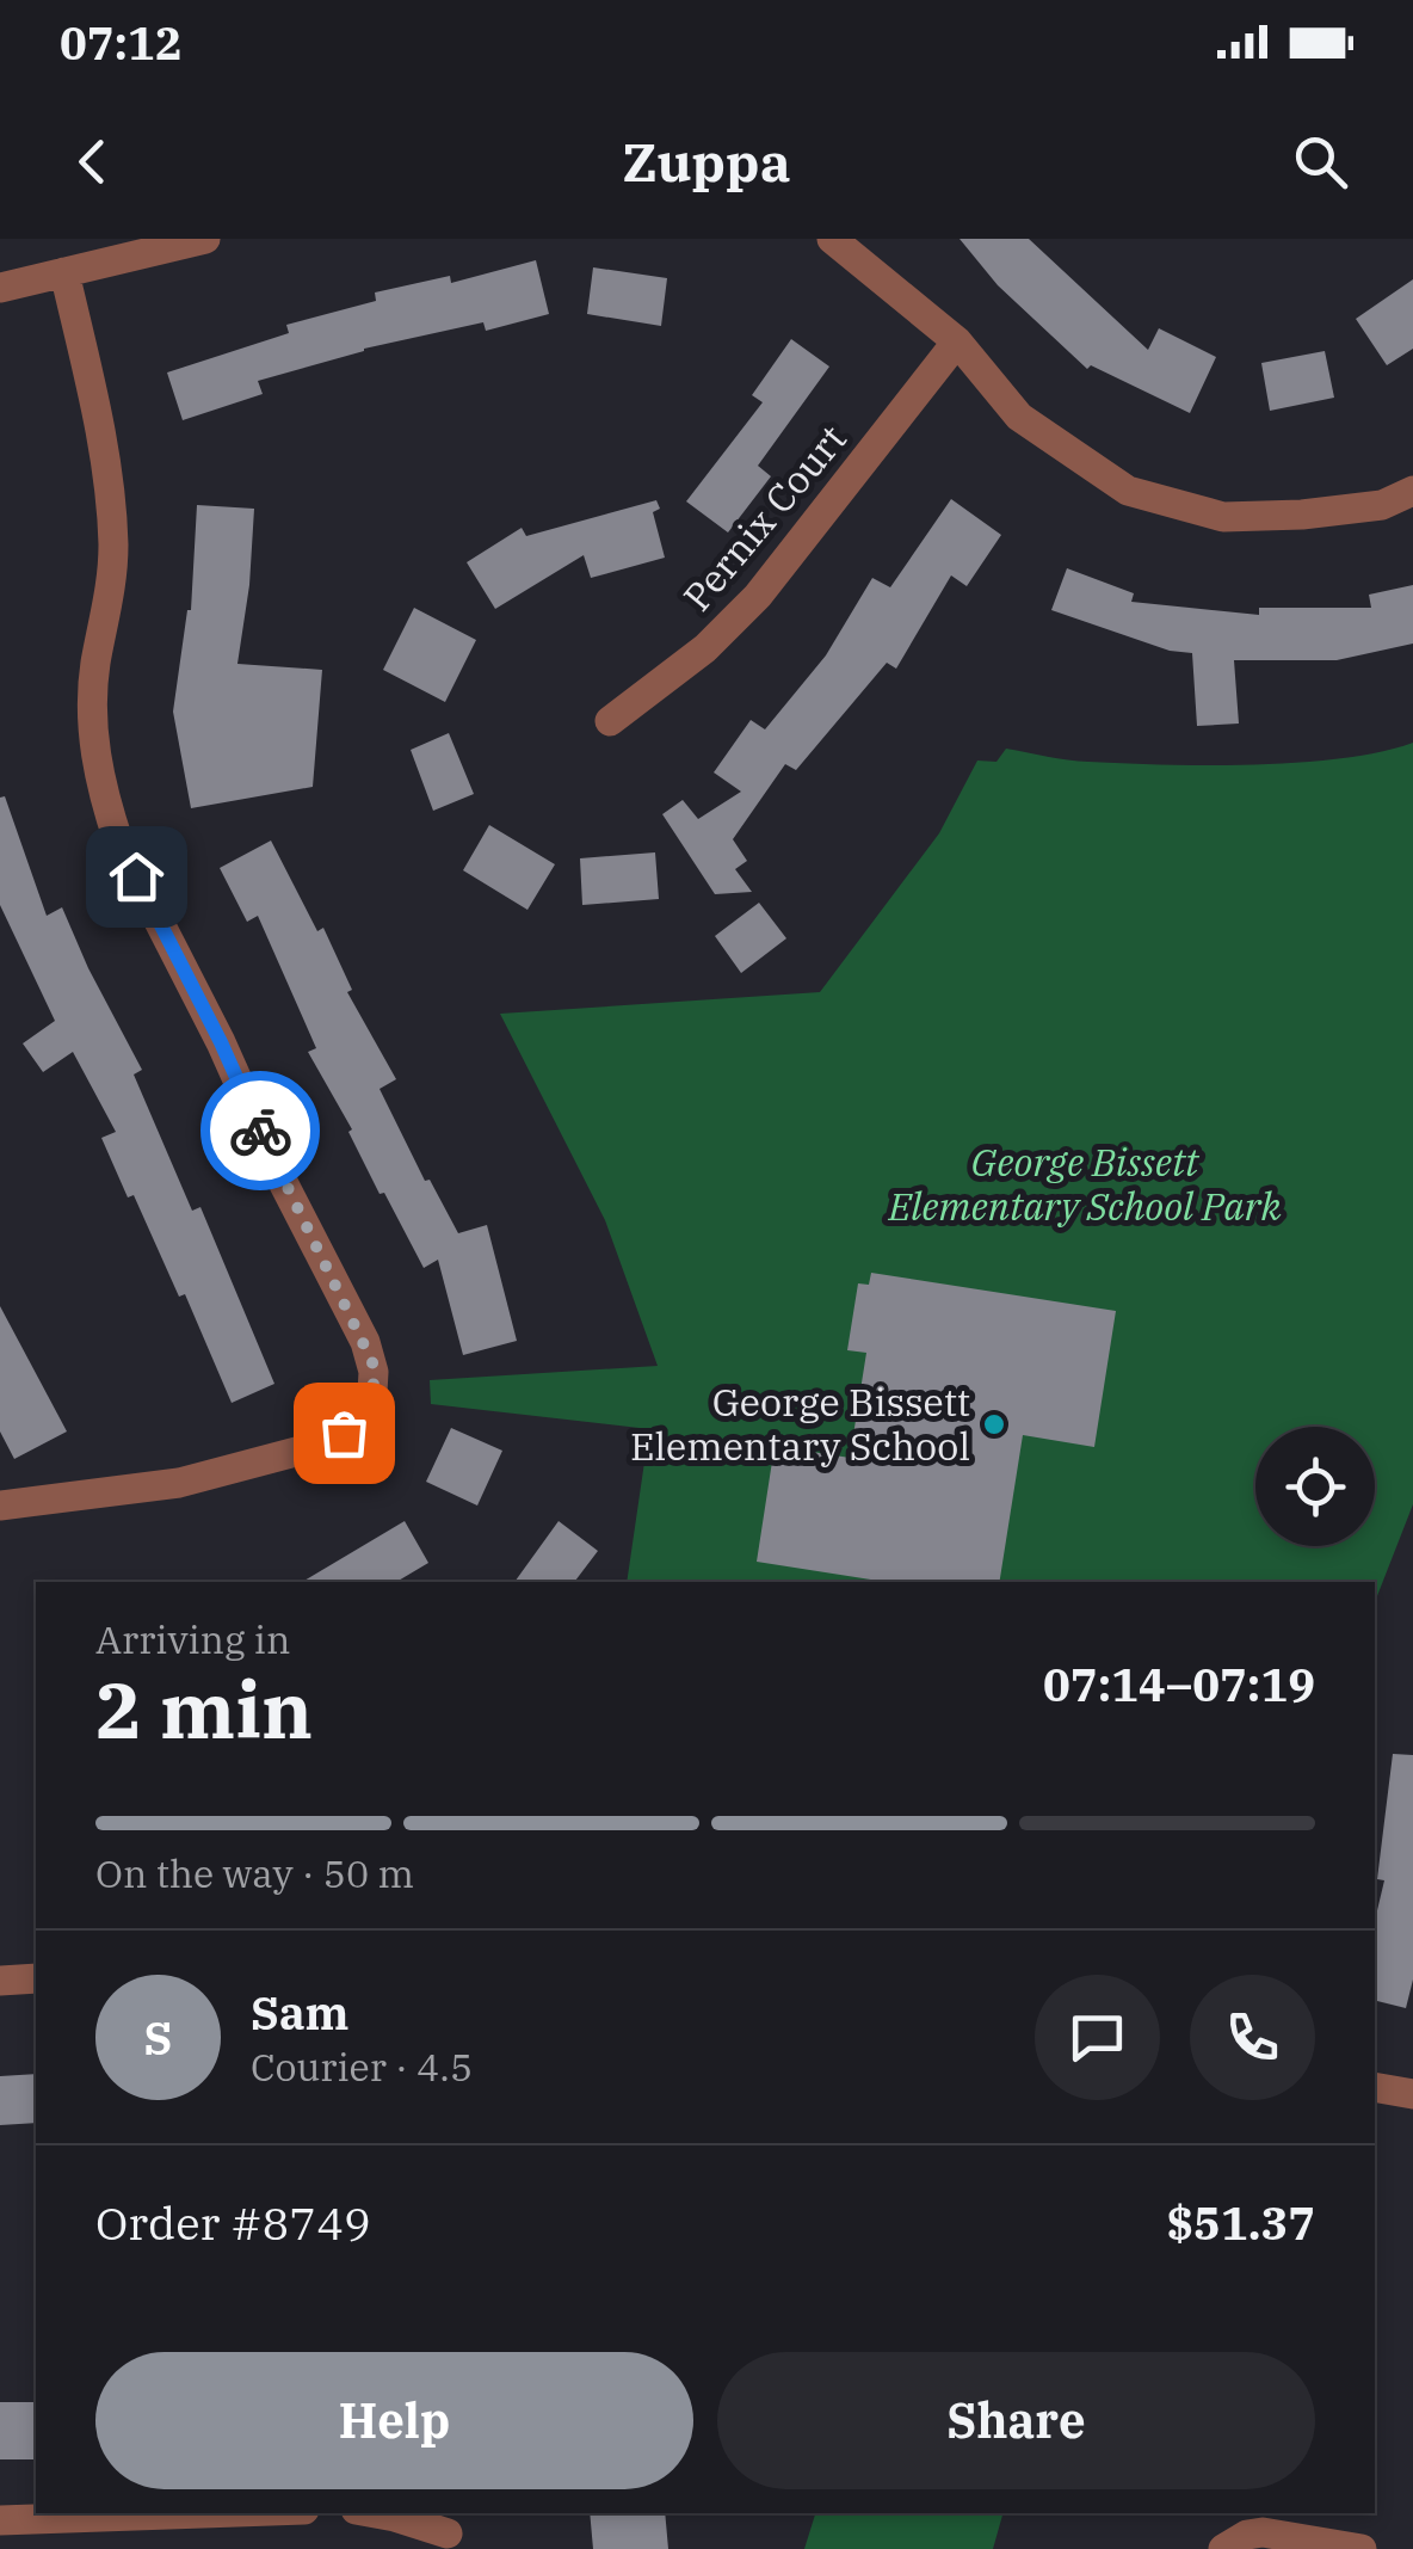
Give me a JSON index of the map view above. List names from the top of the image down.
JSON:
{
  "streets": {
    "street": ["Pernix Court"]
  },
  "parks": ["George Bissett Elementary School Park"],
  "places": ["George Bissett Elementary School"],
  "page": {
    "status": "07:12",
    "header": "Zuppa",
    "heading": ["2 min", "Arriving in", "07:14–07:19"],
    "panel": [
      "Sam",
      "Courier · 4.5",
      "Order #8749",
      "$51.37"
    ],
    "bar": "On the way · 50 m",
    "round": "S",
    "buttons": ["Help", "Share"]
  }
}
